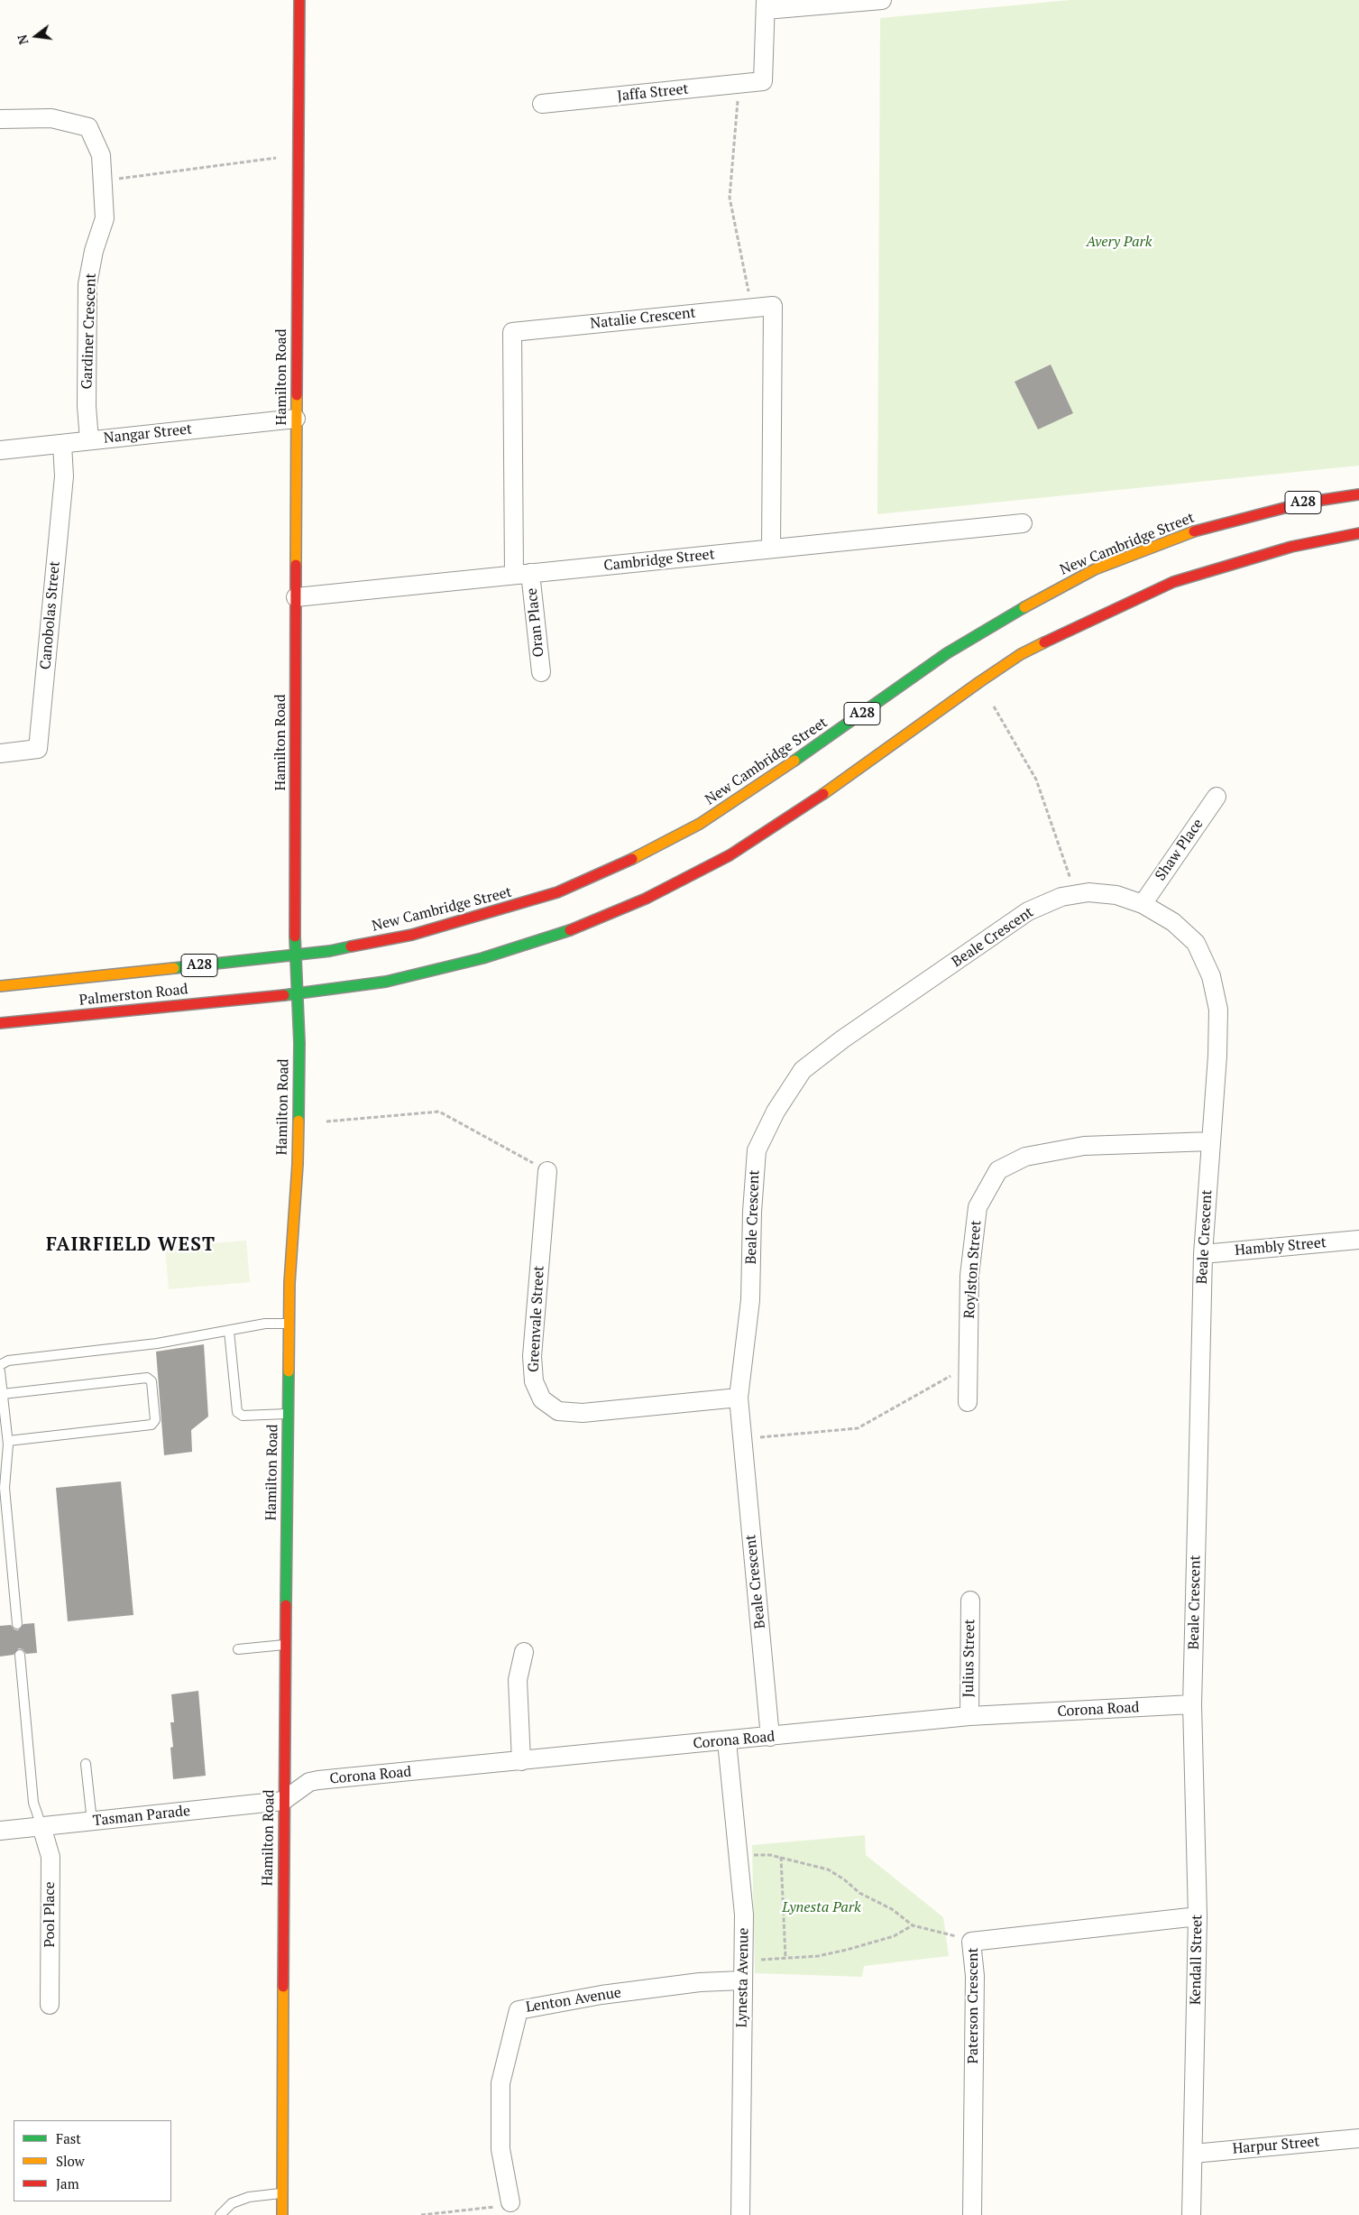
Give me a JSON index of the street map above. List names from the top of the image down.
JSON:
{
  "streets": {
    "main road": [
      "Hamilton Road",
      "A28",
      "New Cambridge Street",
      "Palmerston Road"
    ],
    "street": [
      "Jaffa Street",
      "Natalie Crescent",
      "Gardiner Crescent",
      "Nangar Street",
      "Cambridge Street",
      "Canobolas Street",
      "Oran Place",
      "Shaw Place",
      "Beale Crescent",
      "Hambly Street",
      "Roylston Street",
      "Greenvale Street",
      "Julius Street",
      "Corona Road",
      "Tasman Parade",
      "Pool Place",
      "Kendall Street",
      "Lynesta Avenue",
      "Lenton Avenue",
      "Paterson Crescent",
      "Harpur Street"
    ]
  },
  "crossings": [
    ["Natalie Crescent", "Cambridge Street"],
    ["Natalie Crescent", "Oran Place"],
    ["Gardiner Crescent", "Nangar Street"],
    ["Hamilton Road", "Nangar Street"],
    ["Hamilton Road", "New Cambridge Street"],
    ["Hamilton Road", "Cambridge Street"],
    ["Hamilton Road", "Palmerston Road"],
    ["Hamilton Road", "Corona Road"],
    ["Hamilton Road", "Tasman Parade"],
    ["Nangar Street", "Canobolas Street"],
    ["New Cambridge Street", "Palmerston Road"],
    ["Cambridge Street", "Oran Place"],
    ["Shaw Place", "Beale Crescent"],
    ["Beale Crescent", "Hambly Street"],
    ["Beale Crescent", "Roylston Street"],
    ["Beale Crescent", "Greenvale Street"],
    ["Beale Crescent", "Corona Road"],
    ["Beale Crescent", "Kendall Street"],
    ["Julius Street", "Corona Road"],
    ["Corona Road", "Tasman Parade"],
    ["Corona Road", "Kendall Street"],
    ["Corona Road", "Lynesta Avenue"],
    ["Tasman Parade", "Pool Place"],
    ["Kendall Street", "Paterson Crescent"],
    ["Kendall Street", "Harpur Street"],
    ["Lynesta Avenue", "Lenton Avenue"]
  ],
  "districts": ["FAIRFIELD WEST"],
  "parks": ["Avery Park", "Lynesta Park"],
  "legend": ["Fast", "Slow", "Jam"],
  "north": "left"
}
